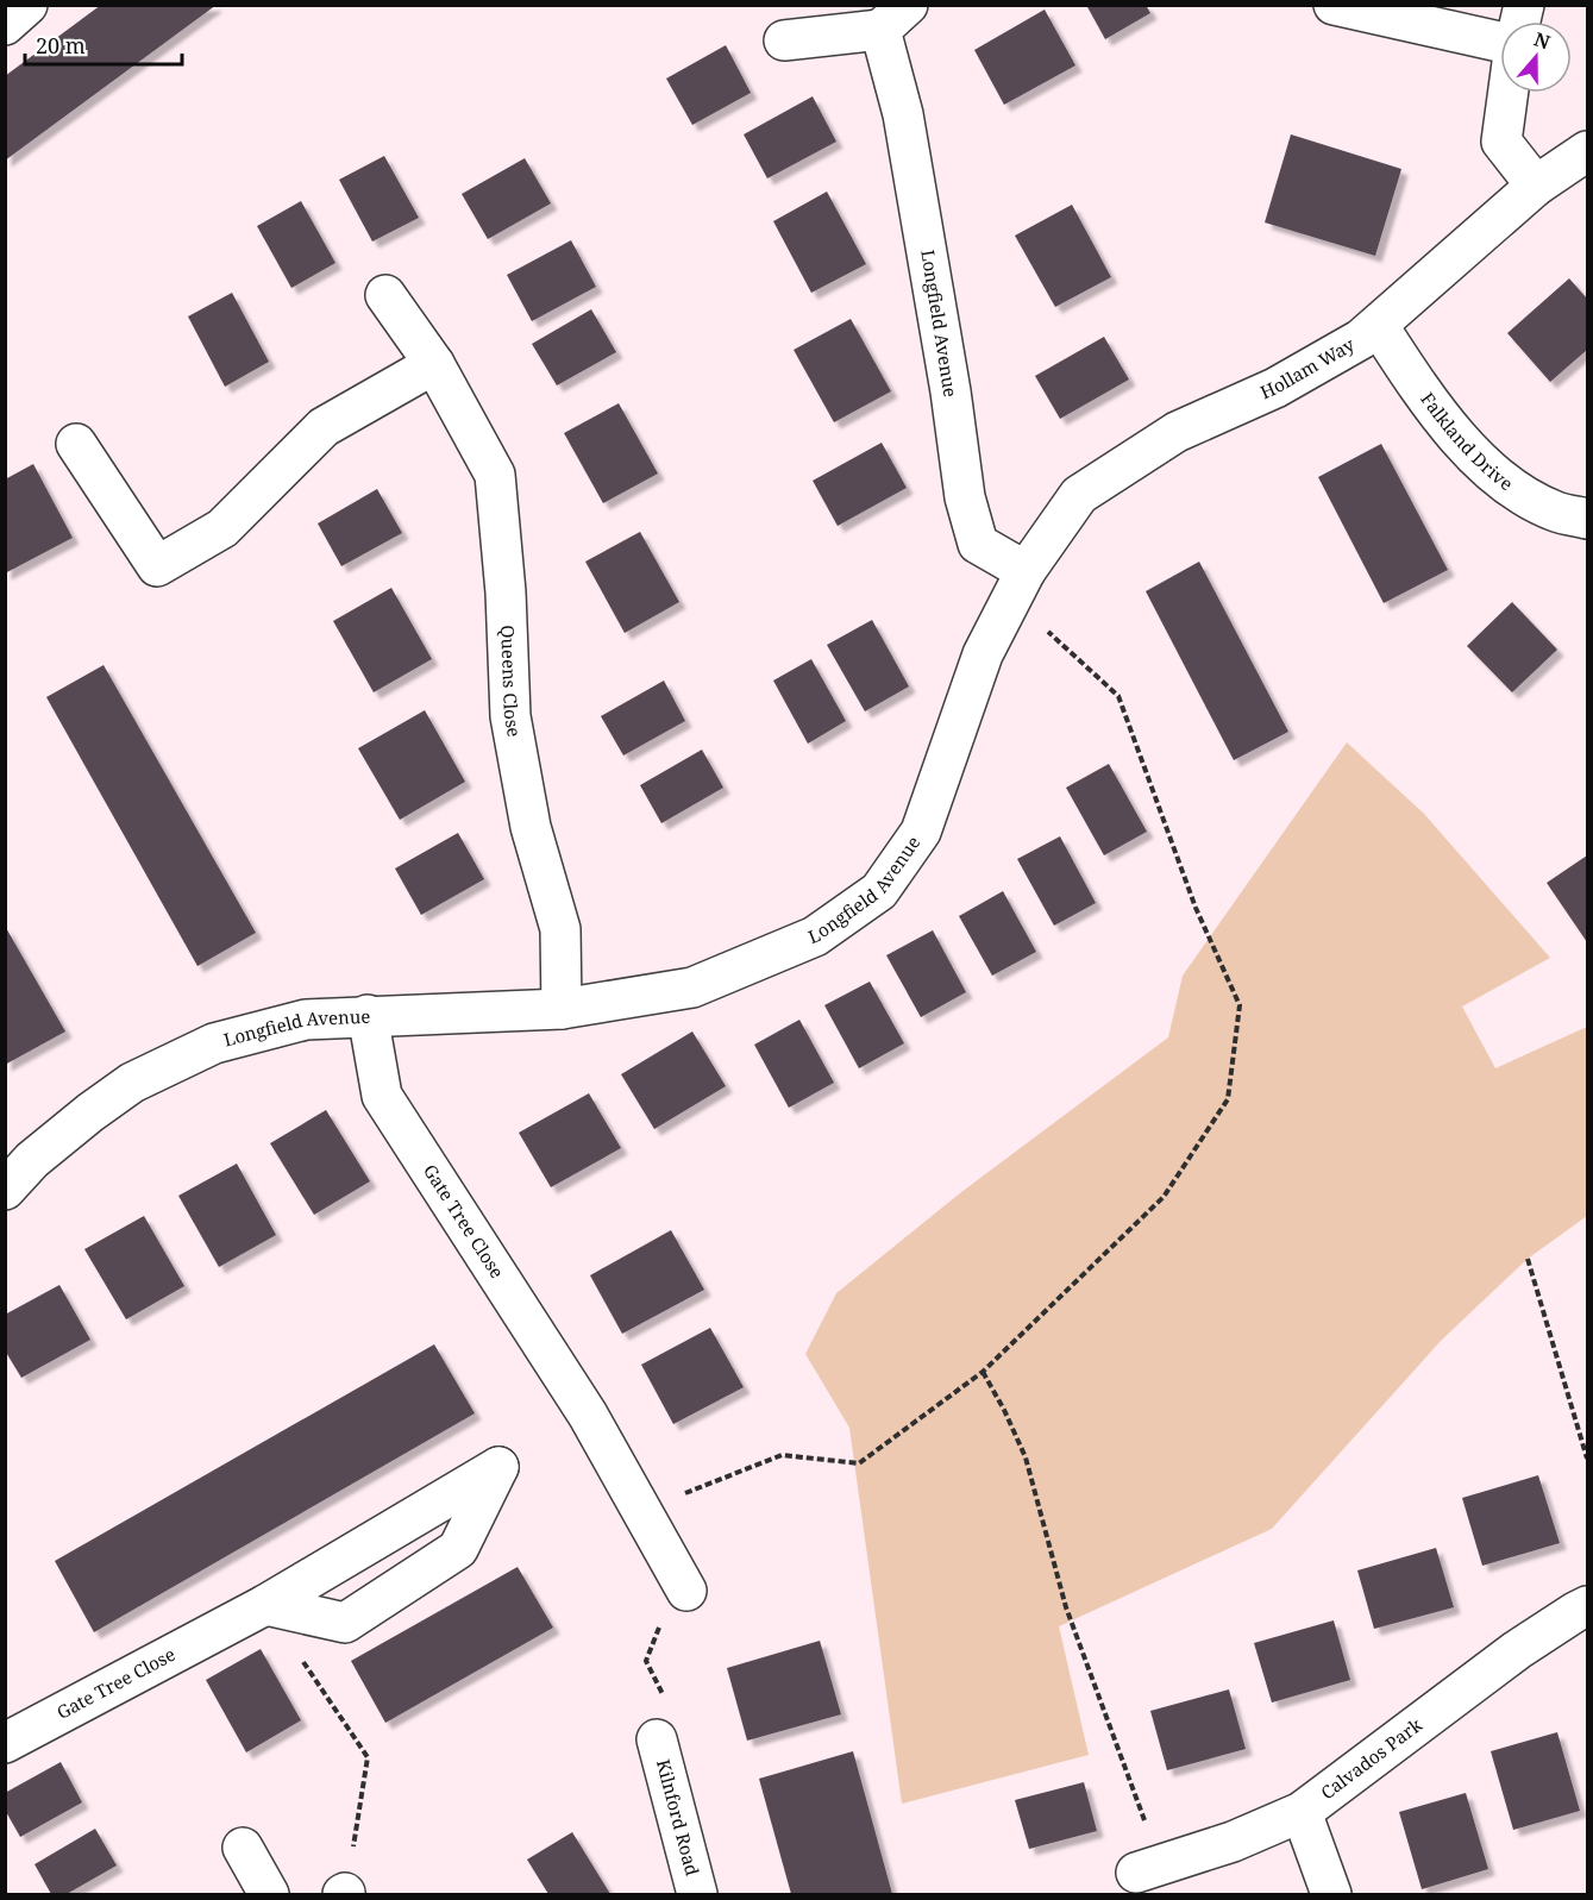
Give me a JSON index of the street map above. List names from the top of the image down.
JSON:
{
  "streets": {
    "street": [
      "Longfield Avenue",
      "Hollam Way",
      "Falkland Drive",
      "Queens Close",
      "Gate Tree Close",
      "Calvados Park",
      "Kilnford Road"
    ]
  },
  "crossings": [
    ["Longfield Avenue", "Hollam Way"],
    ["Longfield Avenue", "Queens Close"],
    ["Longfield Avenue", "Gate Tree Close"],
    ["Hollam Way", "Falkland Drive"]
  ],
  "scale_bar": "20 m",
  "north": "top"
}
